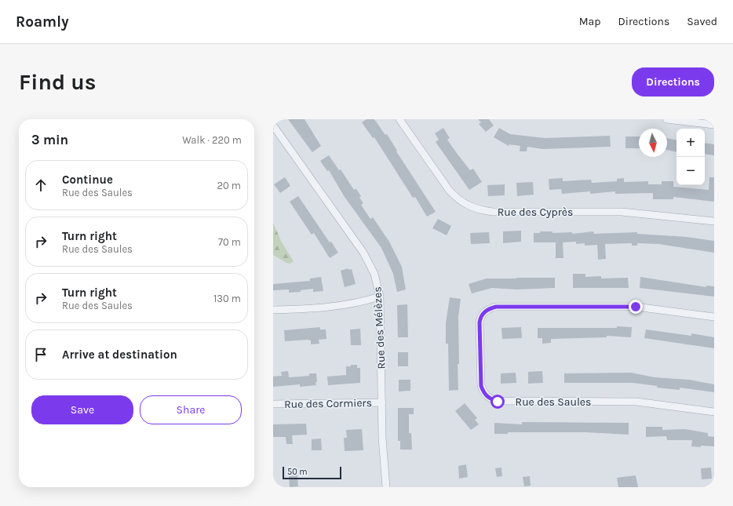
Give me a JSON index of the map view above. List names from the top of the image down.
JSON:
{
  "streets": {
    "street": [
      "Rue des Cyprès",
      "Rue des Mélèzes",
      "Rue des Saules",
      "Rue des Cormiers"
    ]
  },
  "crossings": [
    ["Rue des Mélèzes", "Rue des Cormiers"]
  ],
  "scale_bar": "50 m",
  "north": "bottom",
  "page": {
    "header": "Roamly",
    "nav": ["Map", "Directions", "Saved"],
    "buttons": [
      "Directions",
      ["Save", "Share"]
    ],
    "title": "Find us",
    "heading": ["3 min", "Walk · 220 m"],
    "map_buttons": ["+", "−"],
    "list": [
      ["Continue", "Rue des Saules", "20 m"],
      ["Turn right", "Rue des Saules", "70 m"],
      ["Turn right", "Rue des Saules", "130 m"],
      "Arrive at destination"
    ],
    "scale": "50 m"
  }
}
